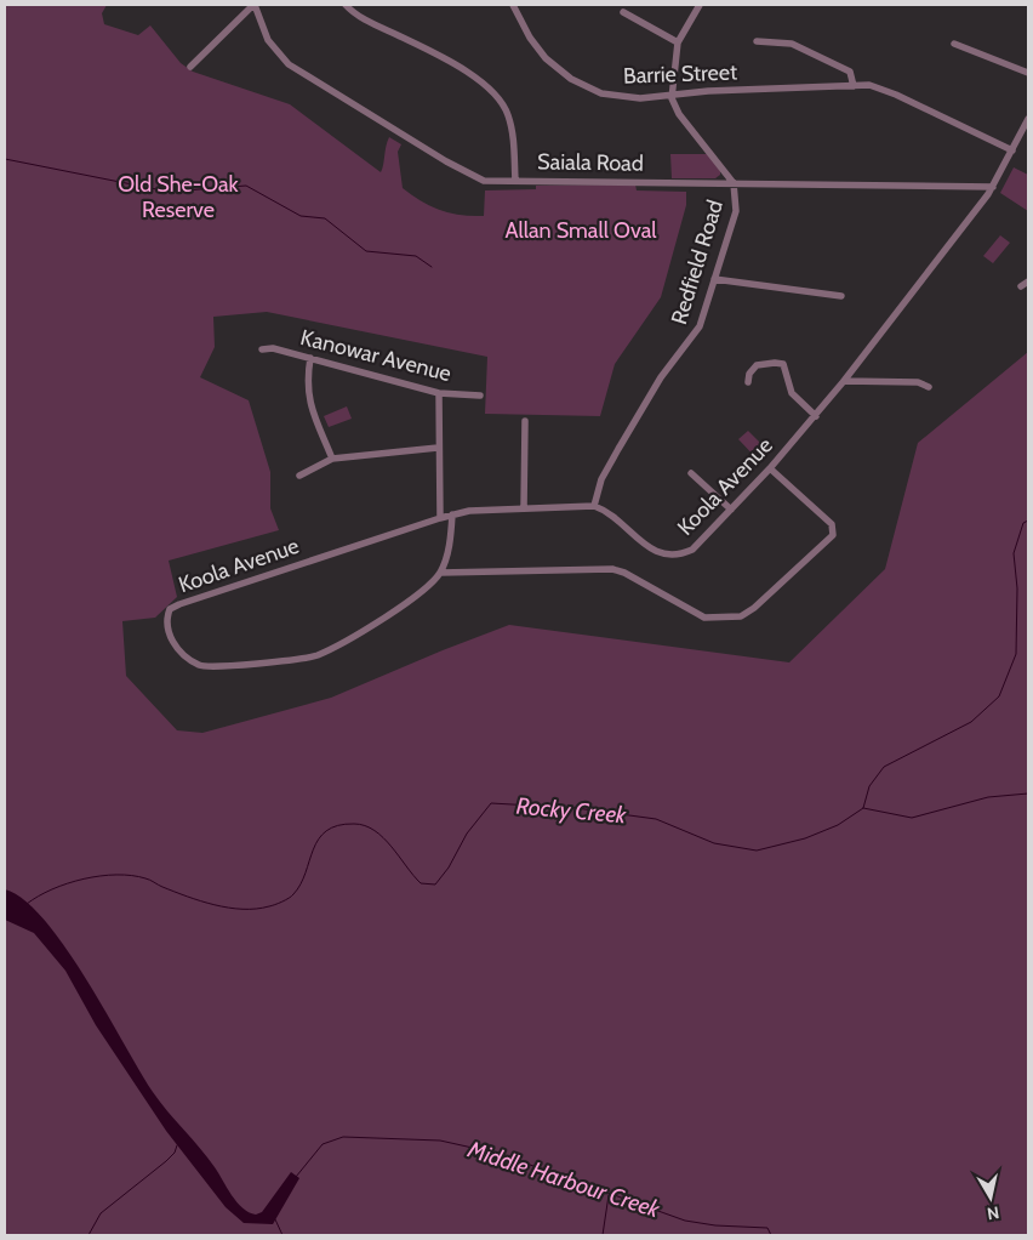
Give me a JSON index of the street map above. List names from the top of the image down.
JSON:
{
  "streets": {
    "street": [
      "Barrie Street",
      "Saiala Road",
      "Redfield Road",
      "Kanowar Avenue",
      "Koola Avenue"
    ]
  },
  "crossings": [
    ["Barrie Street", "Redfield Road"],
    ["Barrie Street", "Koola Avenue"],
    ["Saiala Road", "Redfield Road"],
    ["Saiala Road", "Koola Avenue"],
    ["Redfield Road", "Koola Avenue"]
  ],
  "water": ["Rocky Creek", "Middle Harbour Creek"],
  "parks": ["Old She-Oak Reserve", "Allan Small Oval"],
  "north": "bottom"
}
